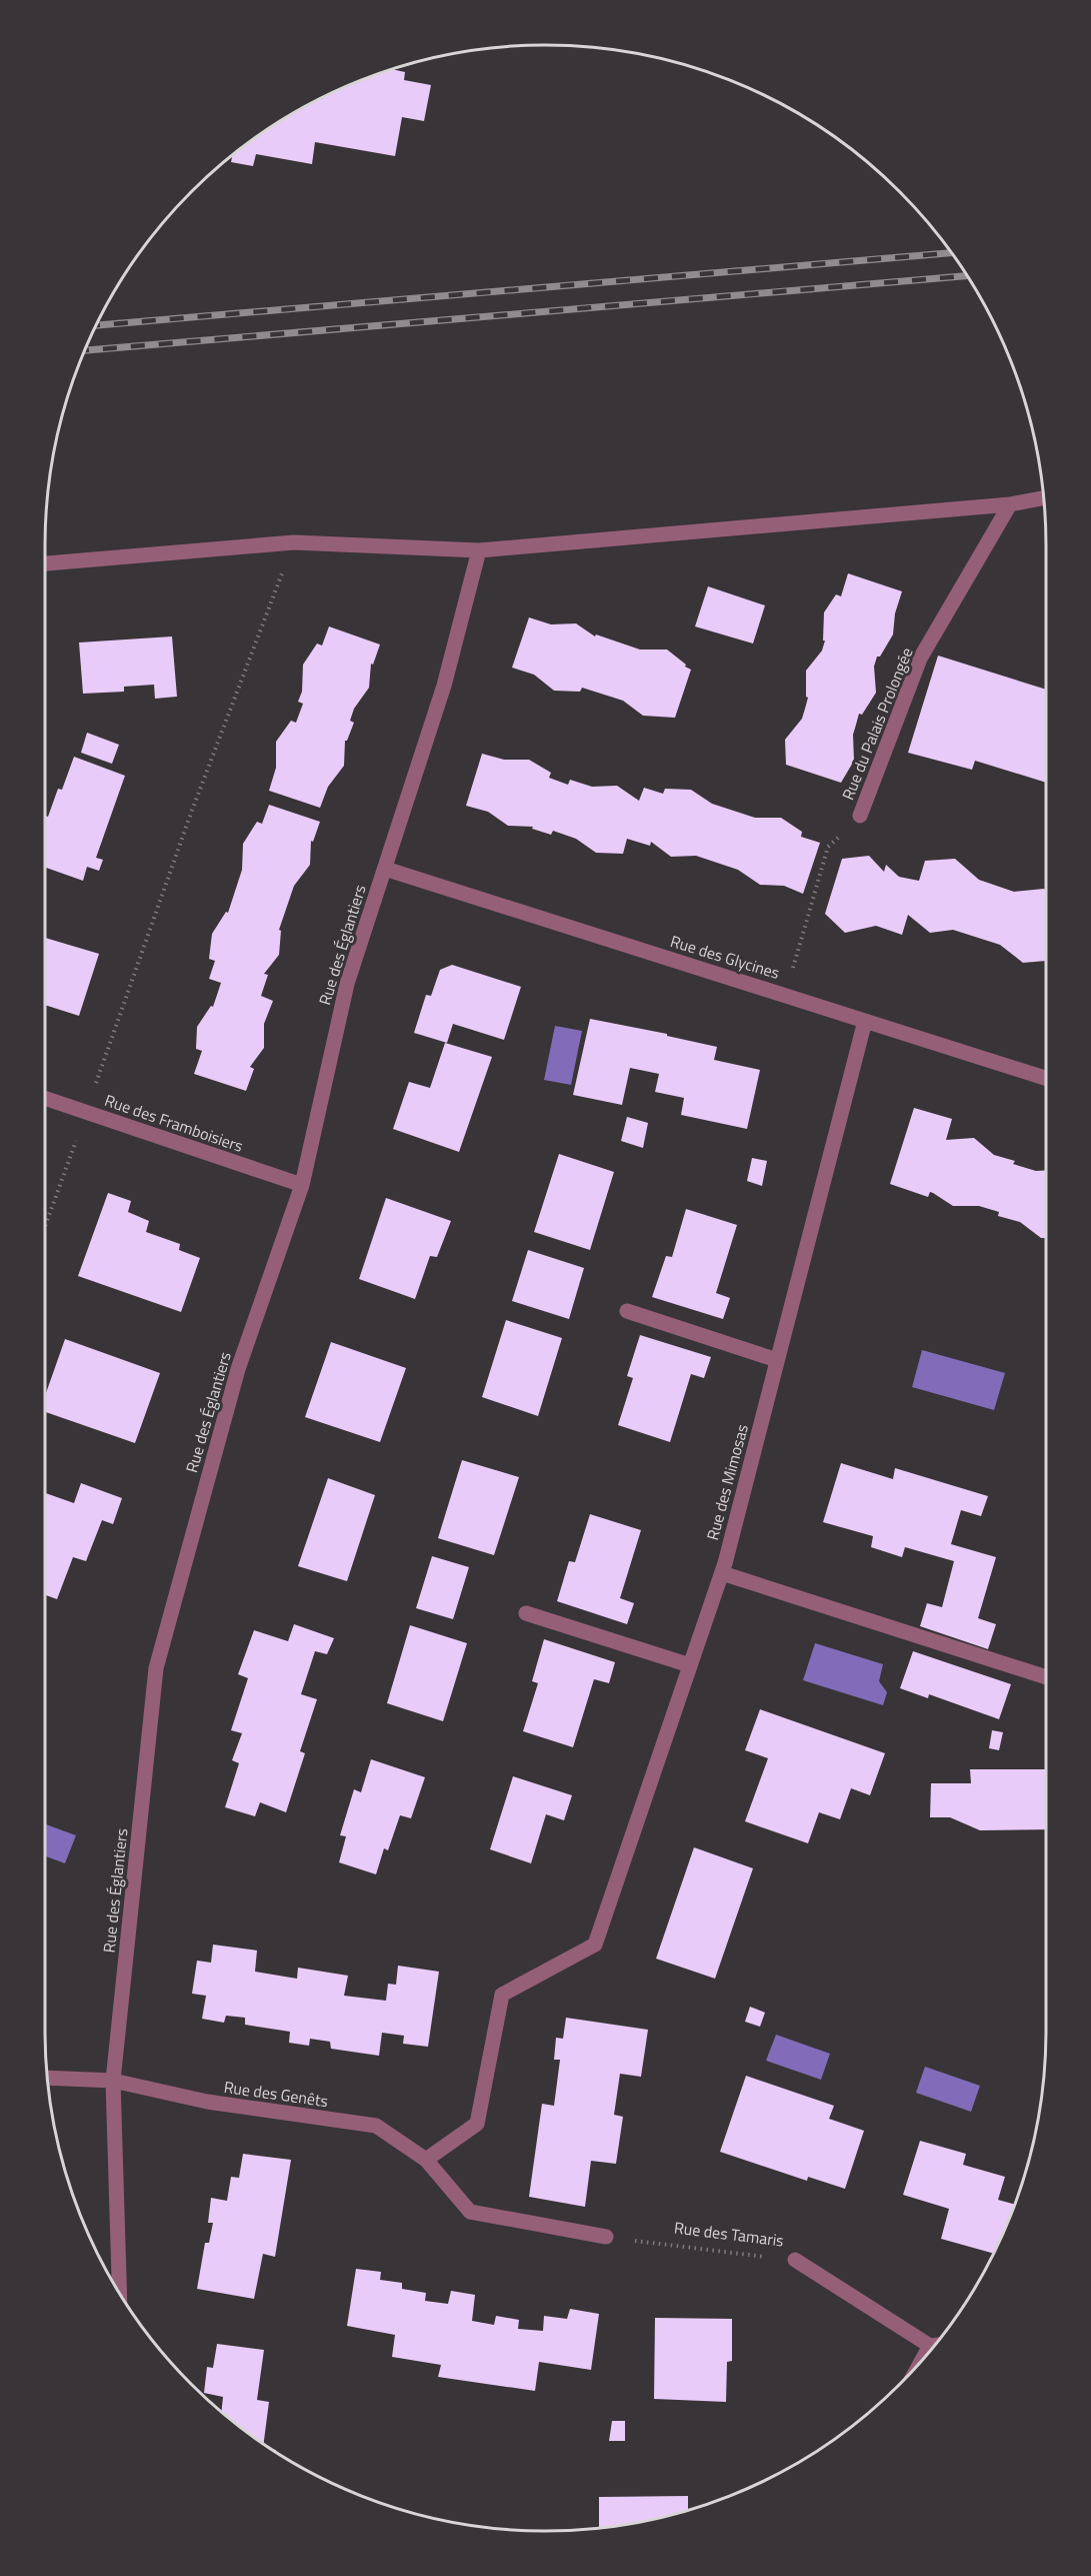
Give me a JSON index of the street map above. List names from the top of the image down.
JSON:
{
  "streets": {
    "street": [
      "Rue du Palais Prolongée",
      "Rue des Églantiers",
      "Rue des Glycines",
      "Rue des Framboisiers",
      "Rue des Mimosas",
      "Rue des Genêts",
      "Rue des Tamaris"
    ]
  },
  "crossings": [
    ["Rue du Palais Prolongée", "Rue des Glycines"],
    ["Rue des Églantiers", "Rue des Glycines"],
    ["Rue des Églantiers", "Rue des Framboisiers"],
    ["Rue des Églantiers", "Rue des Genêts"],
    ["Rue des Glycines", "Rue des Mimosas"],
    ["Rue des Mimosas", "Rue des Genêts"],
    ["Rue des Genêts", "Rue des Tamaris"]
  ]
}
